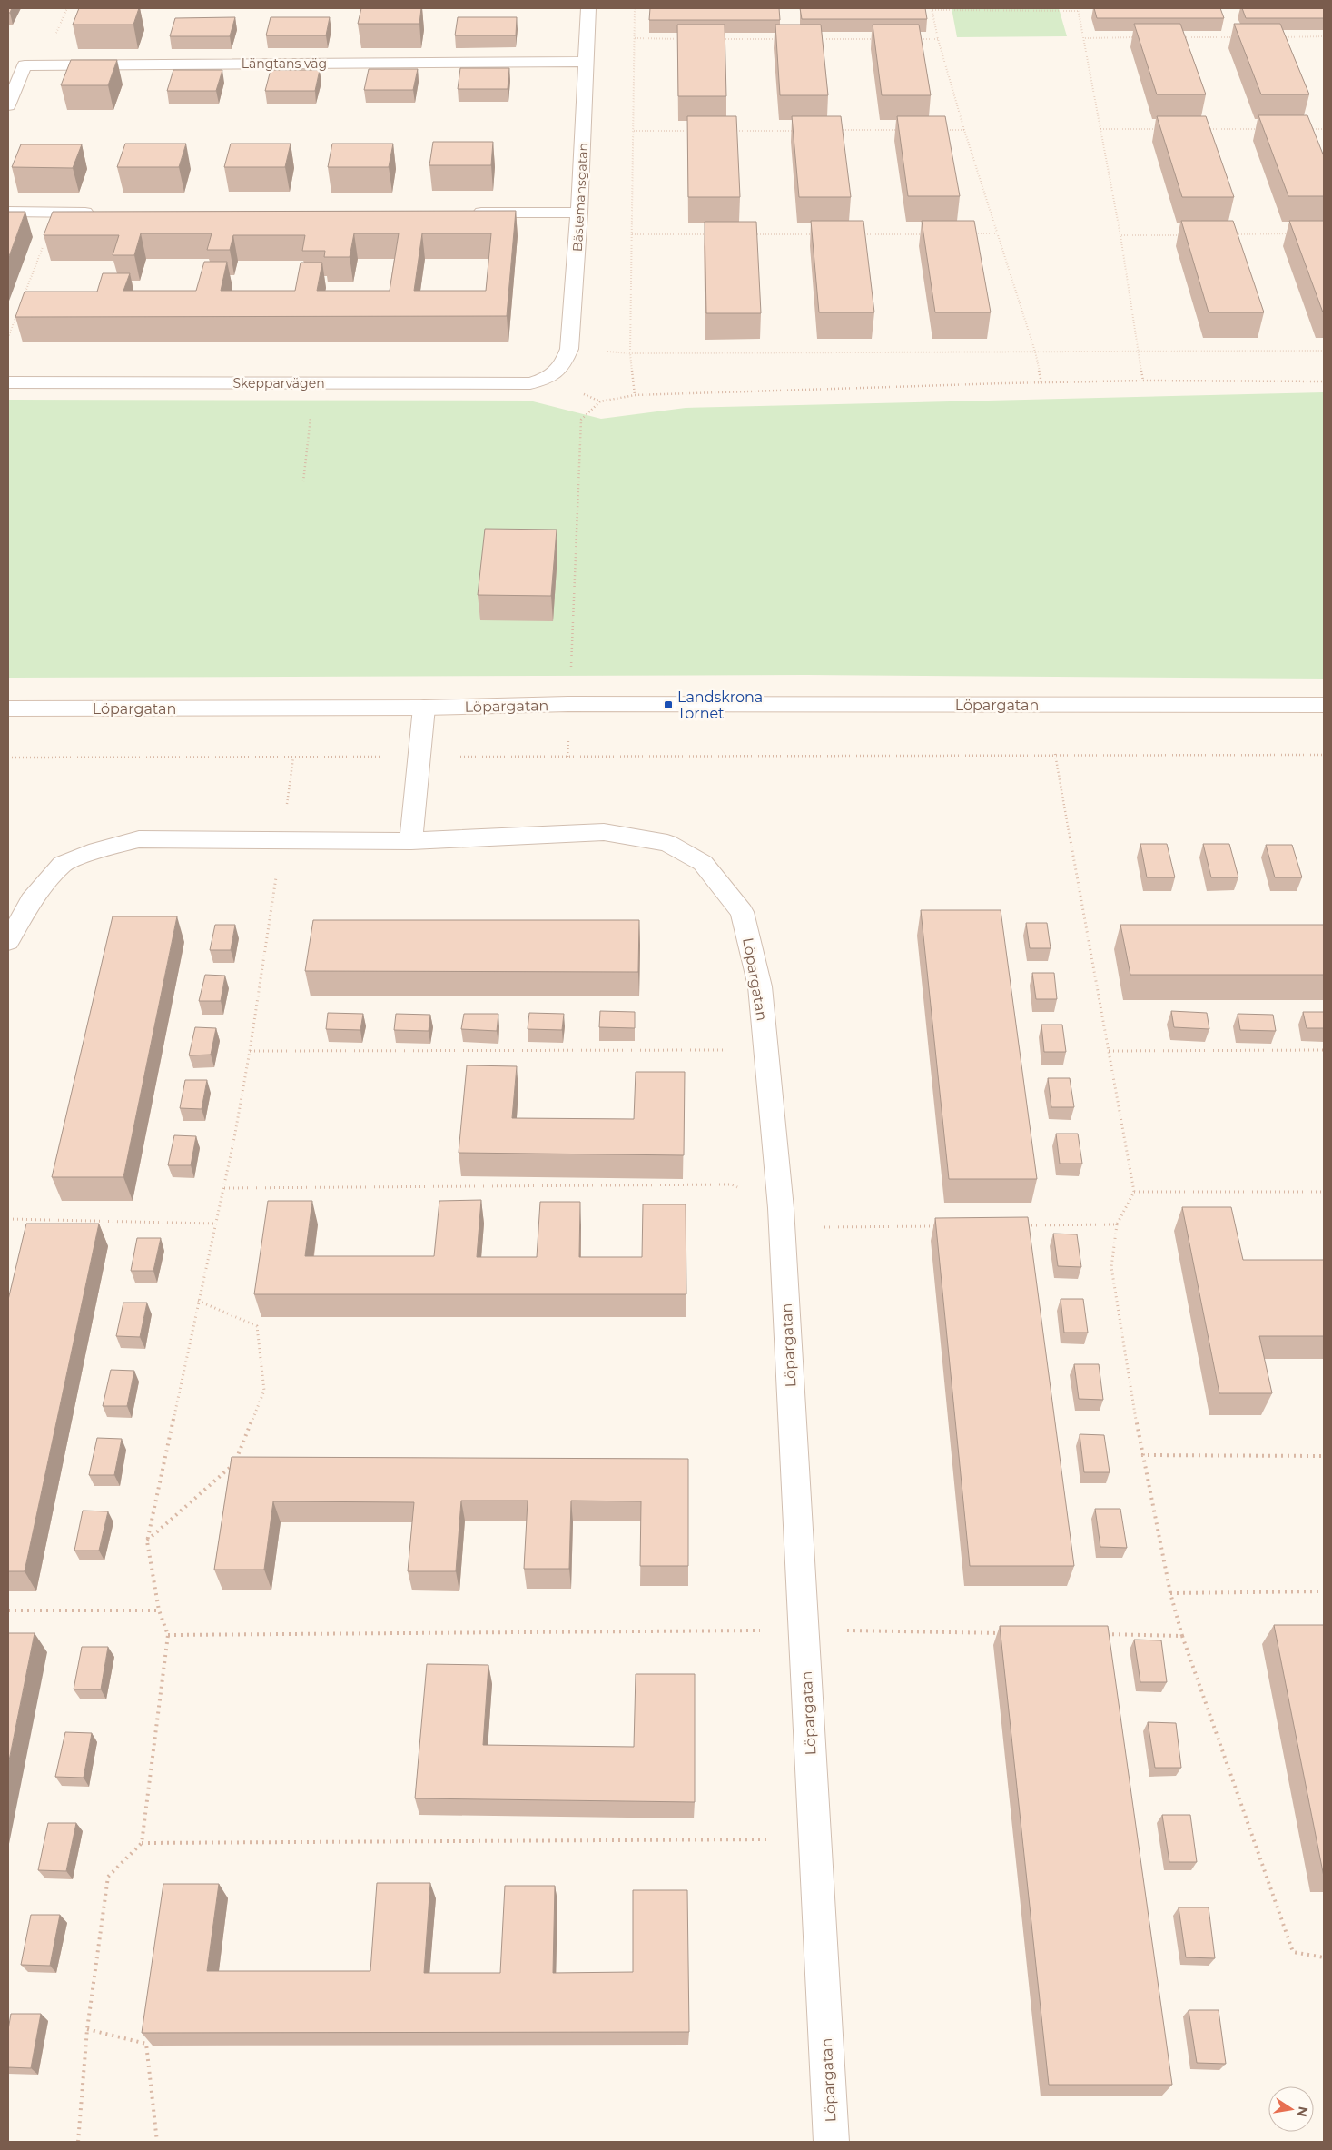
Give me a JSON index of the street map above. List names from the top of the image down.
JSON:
{
  "streets": {
    "street": [
      "Längtans väg",
      "Bästemansgatan",
      "Skepparvägen",
      "Löpargatan"
    ]
  },
  "crossings": [
    ["Längtans väg", "Bästemansgatan"],
    ["Bästemansgatan", "Skepparvägen"]
  ],
  "places": {
    "transit": ["Landskrona Tornet"]
  },
  "north": "right"
}
